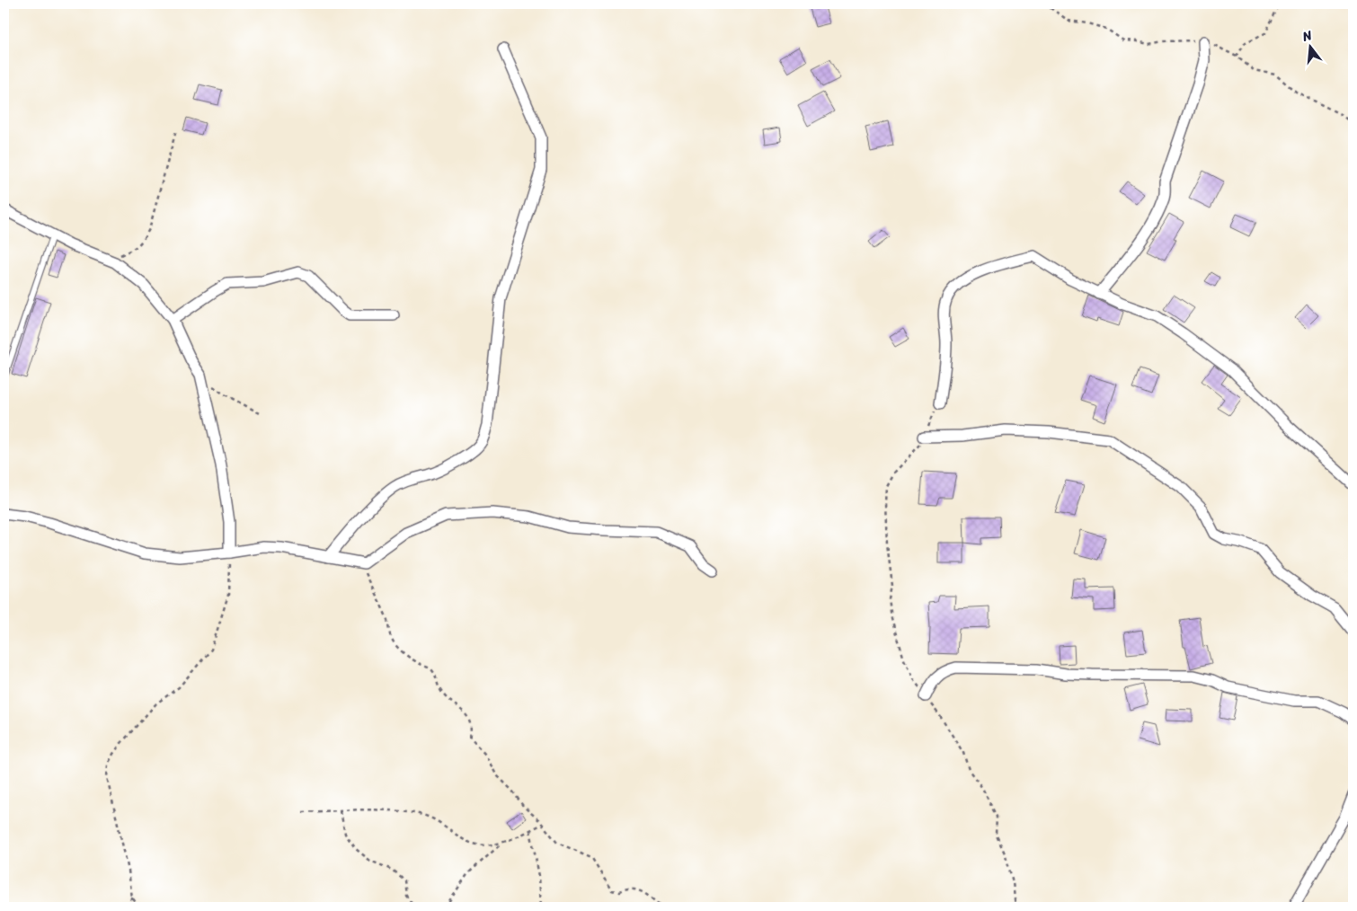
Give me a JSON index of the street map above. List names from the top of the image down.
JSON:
{
  "north": "top"
}
